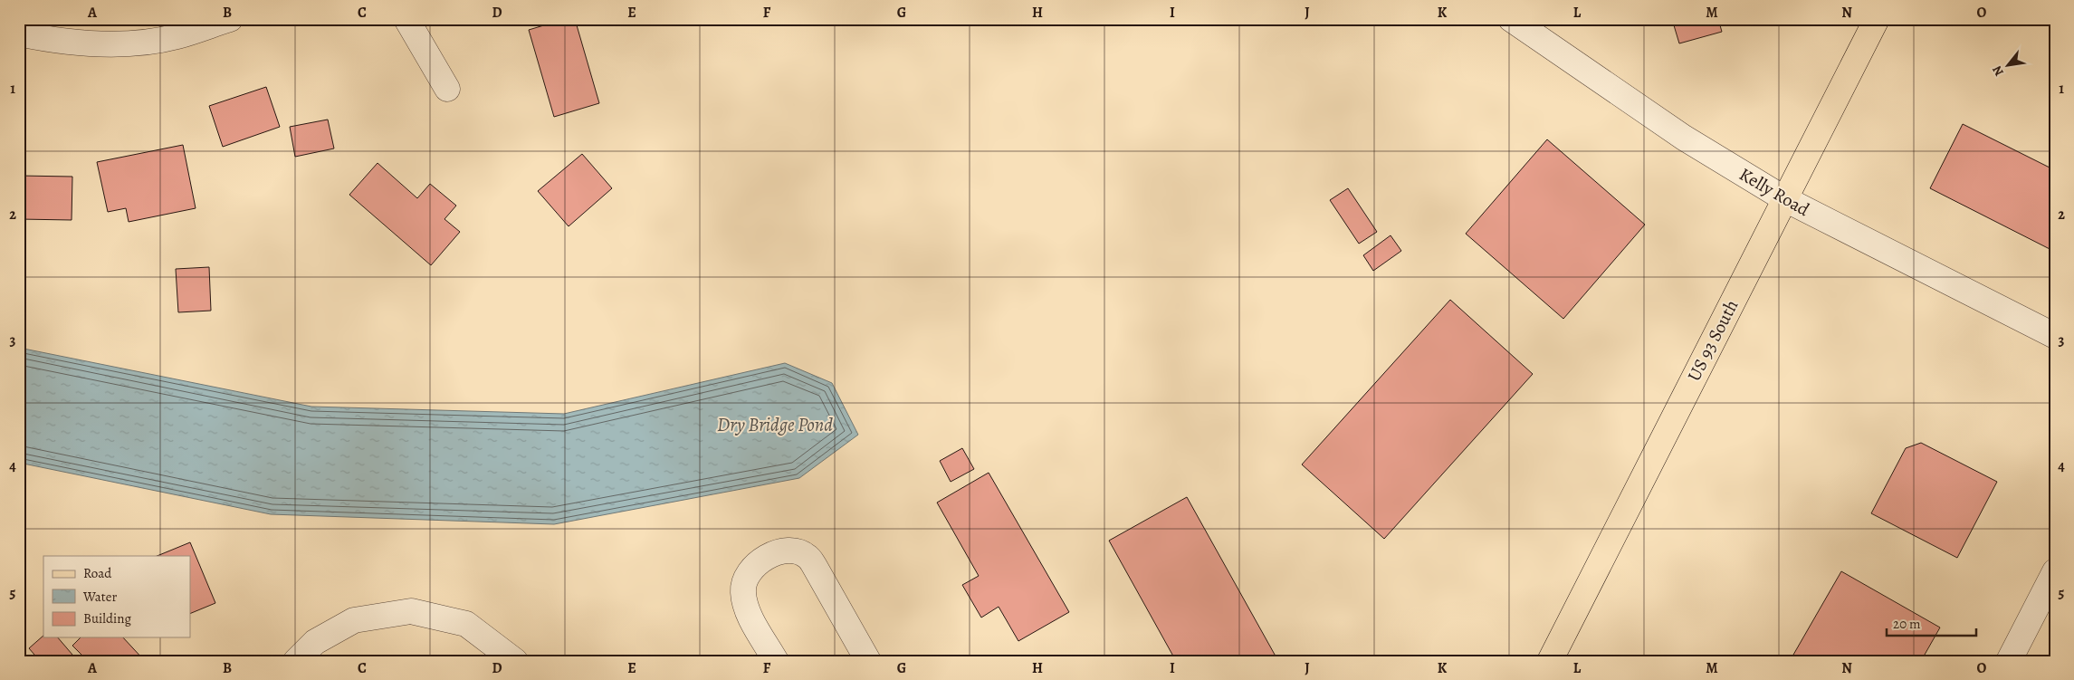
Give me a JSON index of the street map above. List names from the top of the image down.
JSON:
{
  "streets": {
    "main road": ["US 93 South"],
    "street": ["Kelly Road"]
  },
  "crossings": [
    ["Kelly Road", "US 93 South"]
  ],
  "water": ["Dry Bridge Pond"],
  "legend": ["Road", "Water", "Building"],
  "scale_bar": "20 m",
  "north": "bottom left",
  "grid": {
    "columns": [
      "A",
      "B",
      "C",
      "D",
      "E",
      "F",
      "G",
      "H",
      "I",
      "J",
      "K",
      "L",
      "M",
      "N",
      "O"
    ],
    "rows": [
      "1",
      "2",
      "3",
      "4",
      "5"
    ]
  }
}
